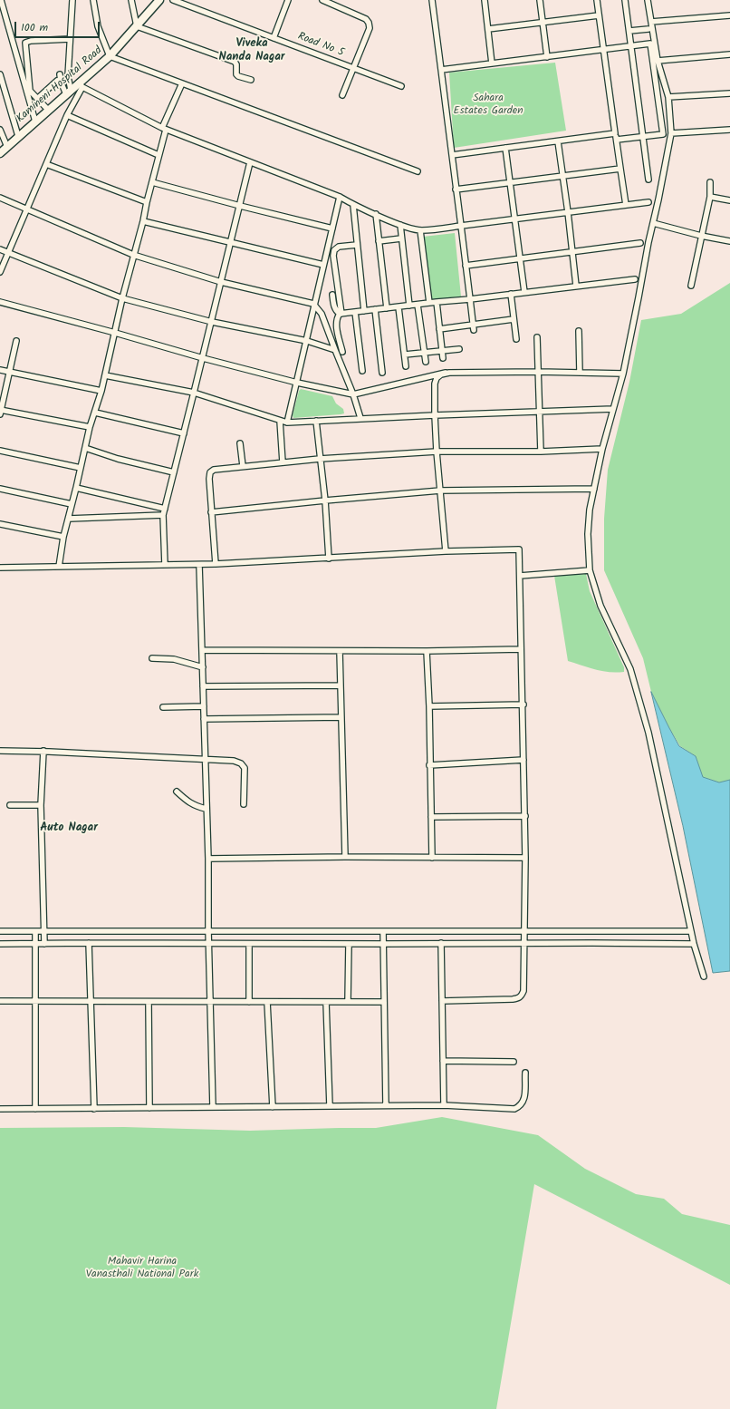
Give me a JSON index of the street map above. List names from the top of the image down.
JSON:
{
  "streets": {
    "street": ["Road No 5", "Kamineni Hospital Road"]
  },
  "districts": ["Viveka Nanda Nagar", "Auto Nagar"],
  "parks": ["Sahara Estates Garden", "Mahavir Harina Vanasthali National Park"],
  "scale_bar": "100 m"
}
